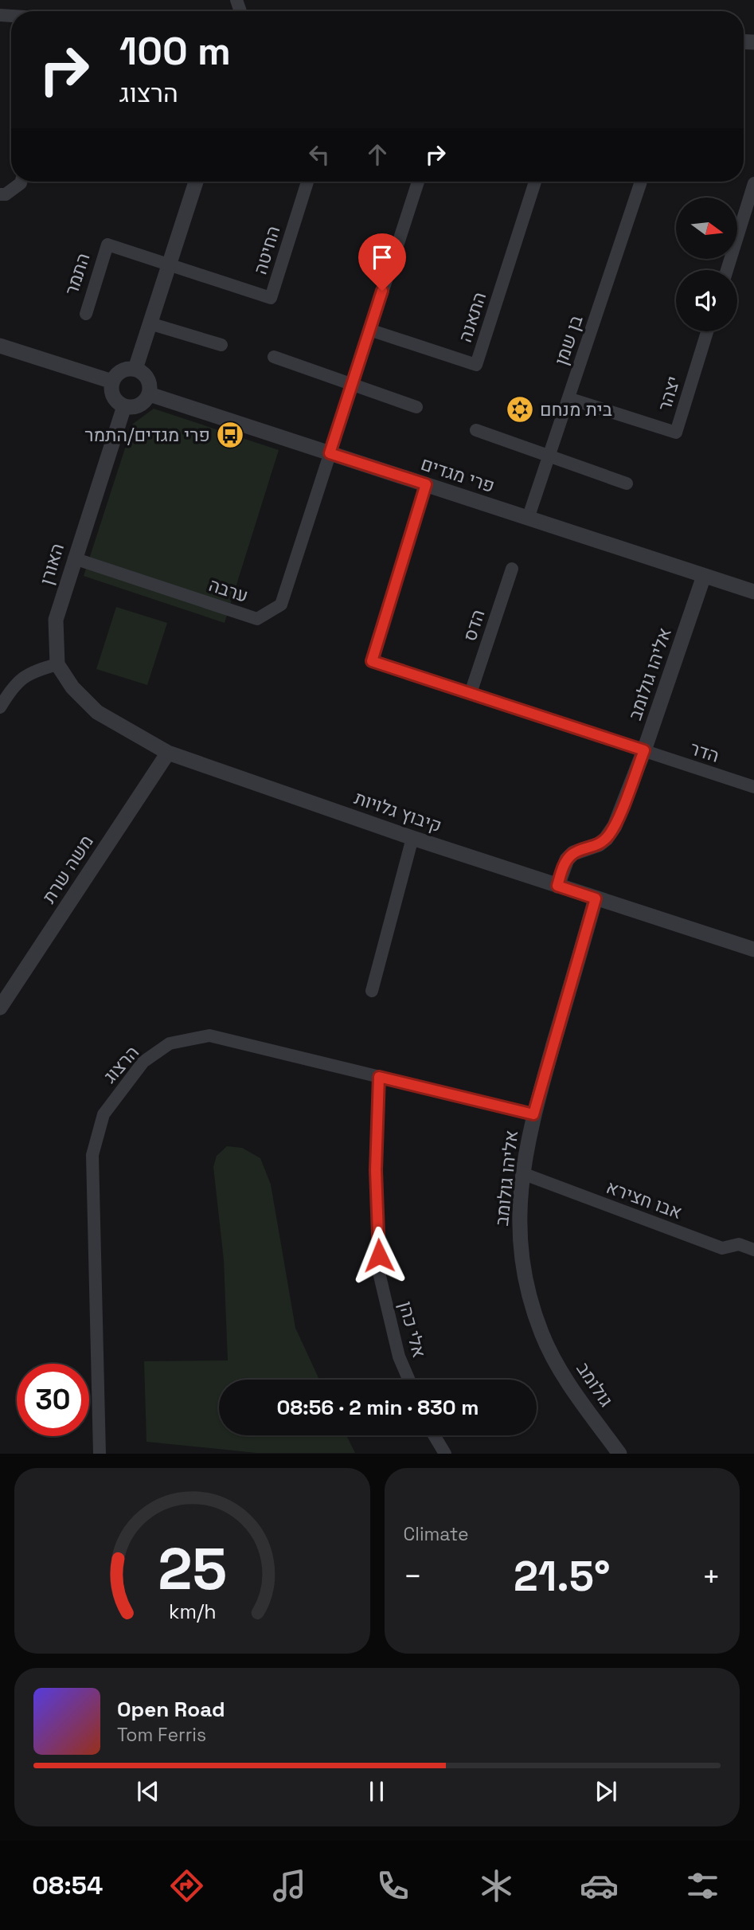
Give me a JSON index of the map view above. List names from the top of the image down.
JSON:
{
  "streets": {
    "street": [
      "החיטה",
      "התמר",
      "התאנה",
      "בן שמן",
      "יצהר",
      "פרי מגדים",
      "האורן",
      "ערבה",
      "הדס",
      "אליהו גולומב",
      "הדר",
      "קיבוץ גלויות",
      "משה שרת",
      "הרצוג",
      "אבו חצירא",
      "אלי כהן",
      "גולומב"
    ]
  },
  "crossings": [
    ["החיטה", "התמר"],
    ["התאנה", "ערבה"],
    ["בן שמן", "יצהר"],
    ["בן שמן", "פרי מגדים"],
    ["פרי מגדים", "האורן"],
    ["פרי מגדים", "ערבה"],
    ["פרי מגדים", "אליהו גולומב"],
    ["האורן", "ערבה"],
    ["האורן", "קיבוץ גלויות"],
    ["אליהו גולומב", "הדר"],
    ["אליהו גולומב", "קיבוץ גלויות"],
    ["אליהו גולומב", "הרצוג"],
    ["אליהו גולומב", "אבו חצירא"],
    ["אליהו גולומב", "גולומב"],
    ["קיבוץ גלויות", "משה שרת"],
    ["הרצוג", "אלי כהן"]
  ],
  "places": {
    "synagogue": ["בית מנחם"],
    "bus stop": ["פרי מגדים/התמר"]
  },
  "north": "right",
  "page": {
    "turn": ["100 m", "הרצוג"],
    "limit": "30",
    "trip": "08:56 · 2 min · 830 m",
    "tile": "Climate",
    "heat": ["−", "21.5°", "+"],
    "song": ["Open Road", "Tom Ferris"],
    "tabs": "08:54",
    "gauge": ["25", "km/h"]
  }
}
